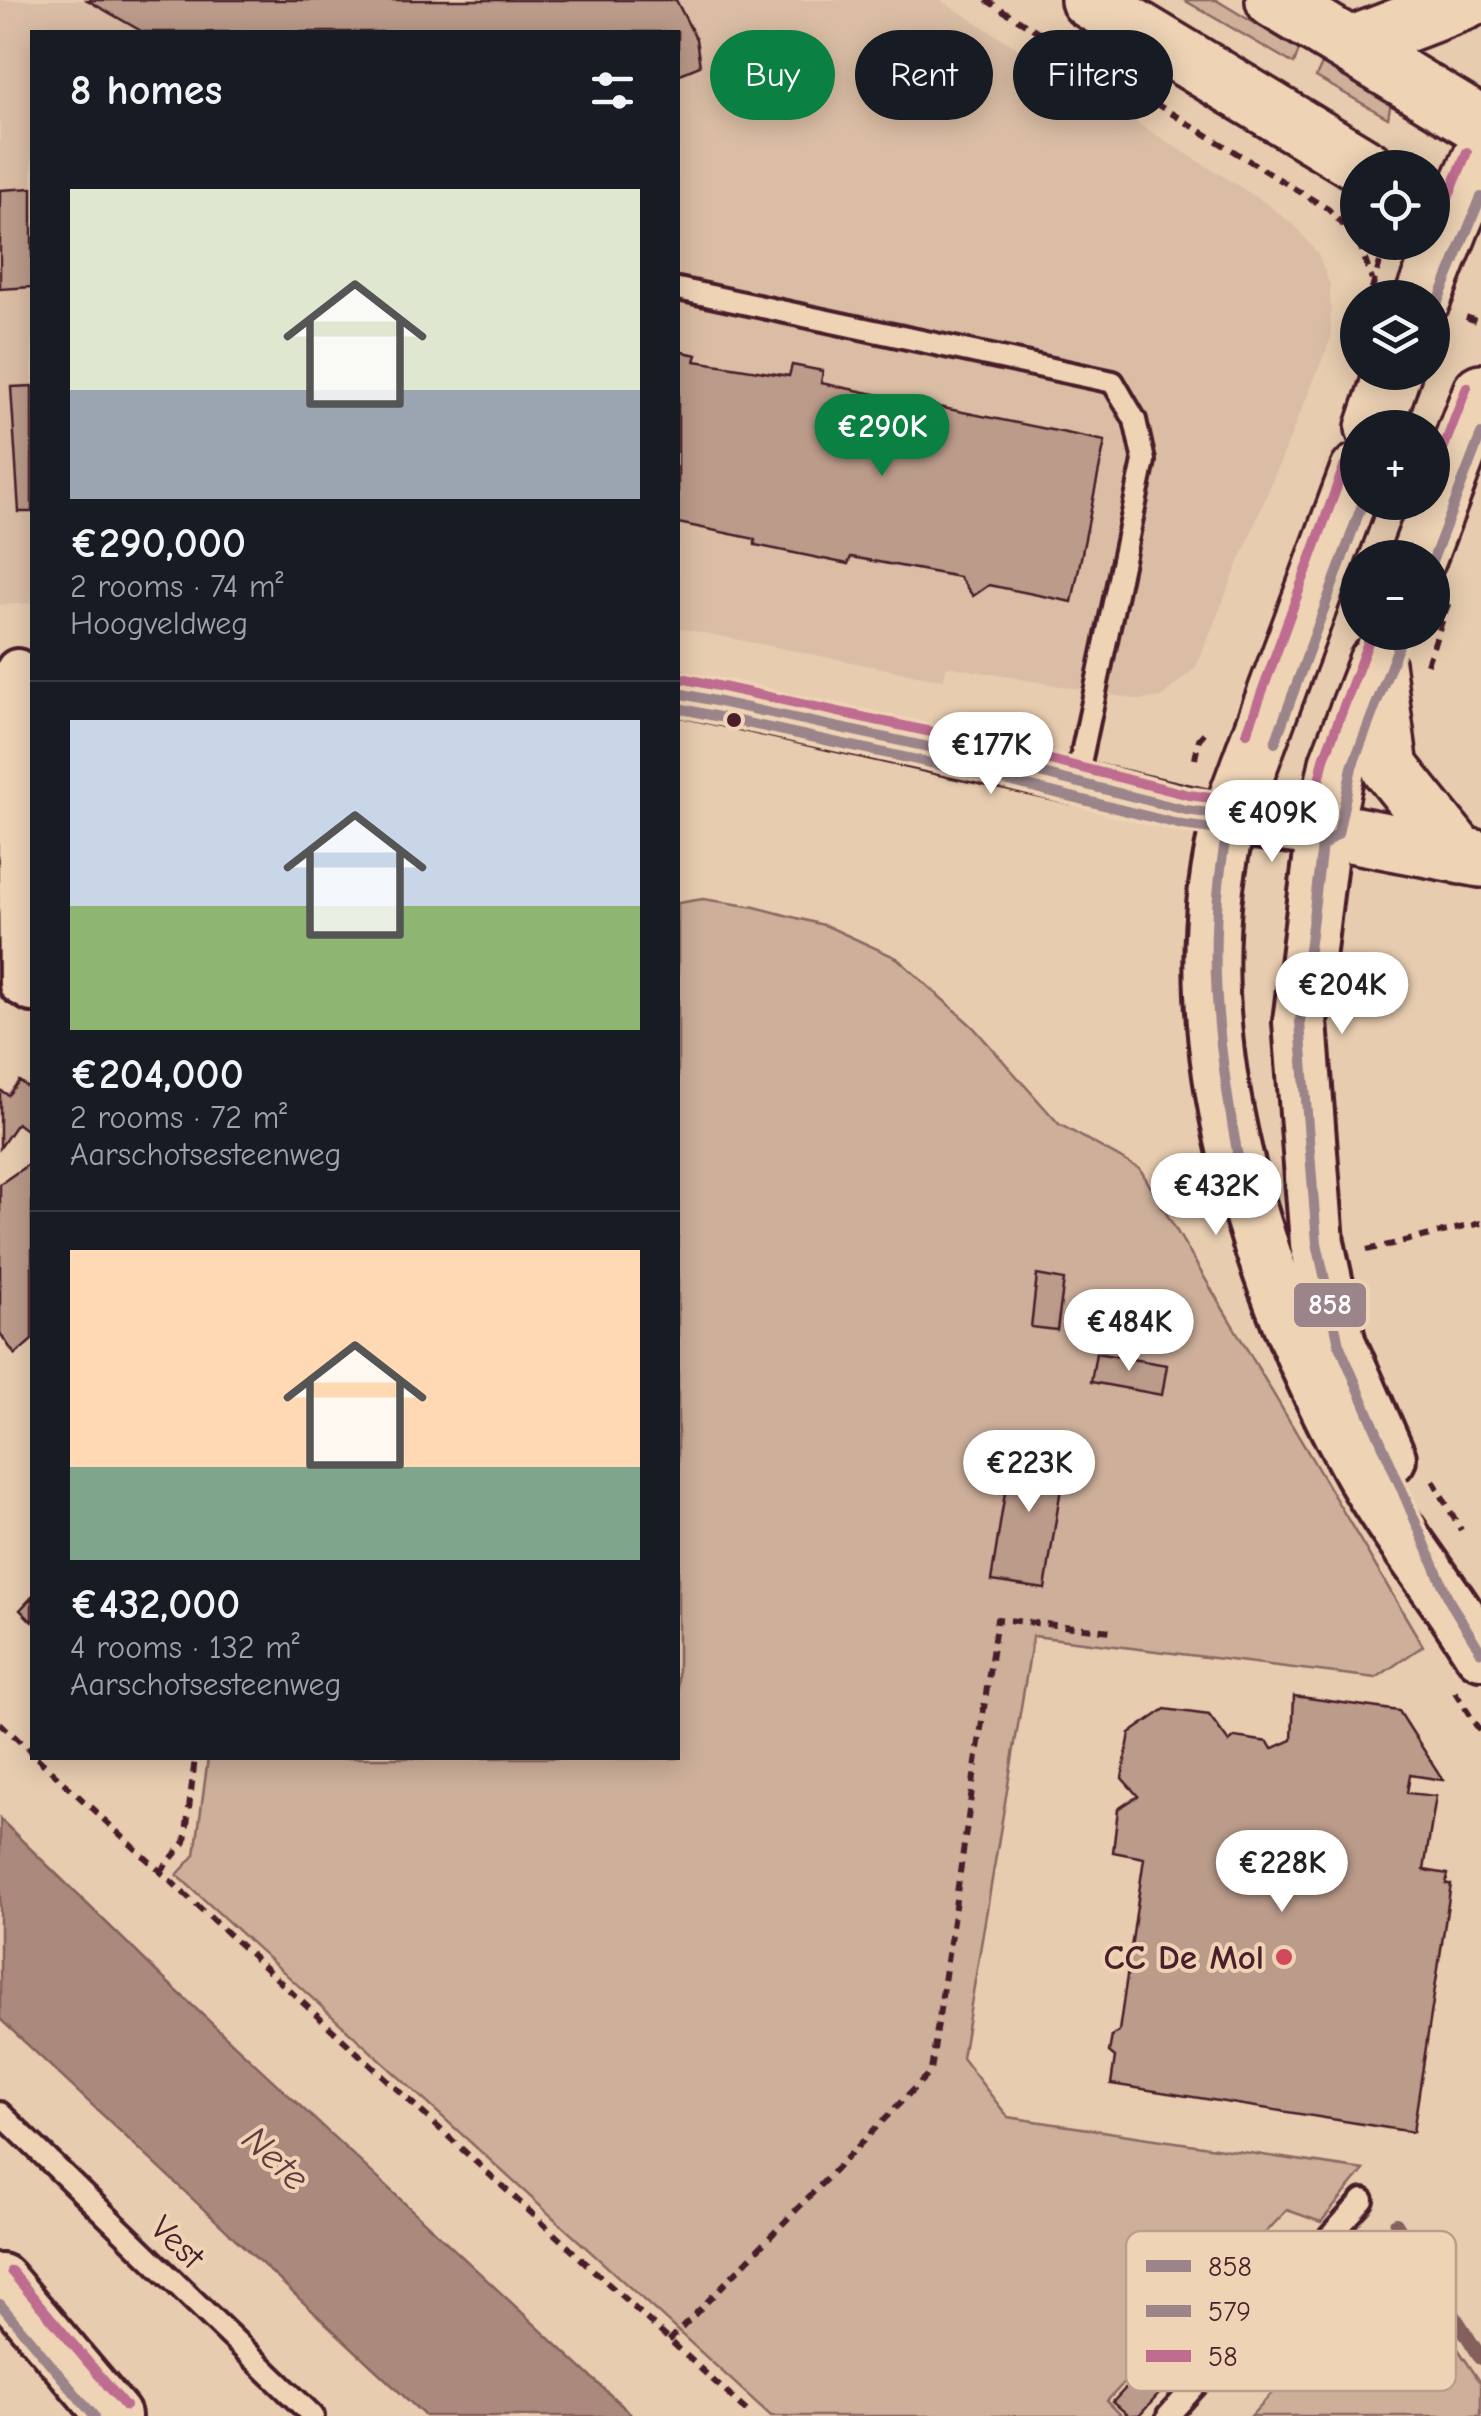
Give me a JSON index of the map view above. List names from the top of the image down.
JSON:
{
  "streets": {
    "lane": ["Vest"]
  },
  "water": ["Nete"],
  "places": ["CC De Mol"],
  "lines": ["transit line 58", "transit line 579", "transit line 858"],
  "legend": ["858", "579", "58"],
  "page": {
    "chip": ["Buy", "Rent", "Filters"],
    "heading": "8 homes",
    "map_buttons": ["+", "−"],
    "list": [
      {
        "name": "€290,000",
        "note": "2 rooms · 74 m² · Hoogveldweg"
      },
      {
        "name": "€204,000",
        "note": "2 rooms · 72 m² · Aarschotsesteenweg"
      },
      {
        "name": "€432,000",
        "note": "4 rooms · 132 m² · Aarschotsesteenweg"
      }
    ],
    "price": [
      "€290K",
      "€177K",
      "€409K",
      "€204K",
      "€432K",
      "€484K",
      "€223K",
      "€228K"
    ]
  }
}
